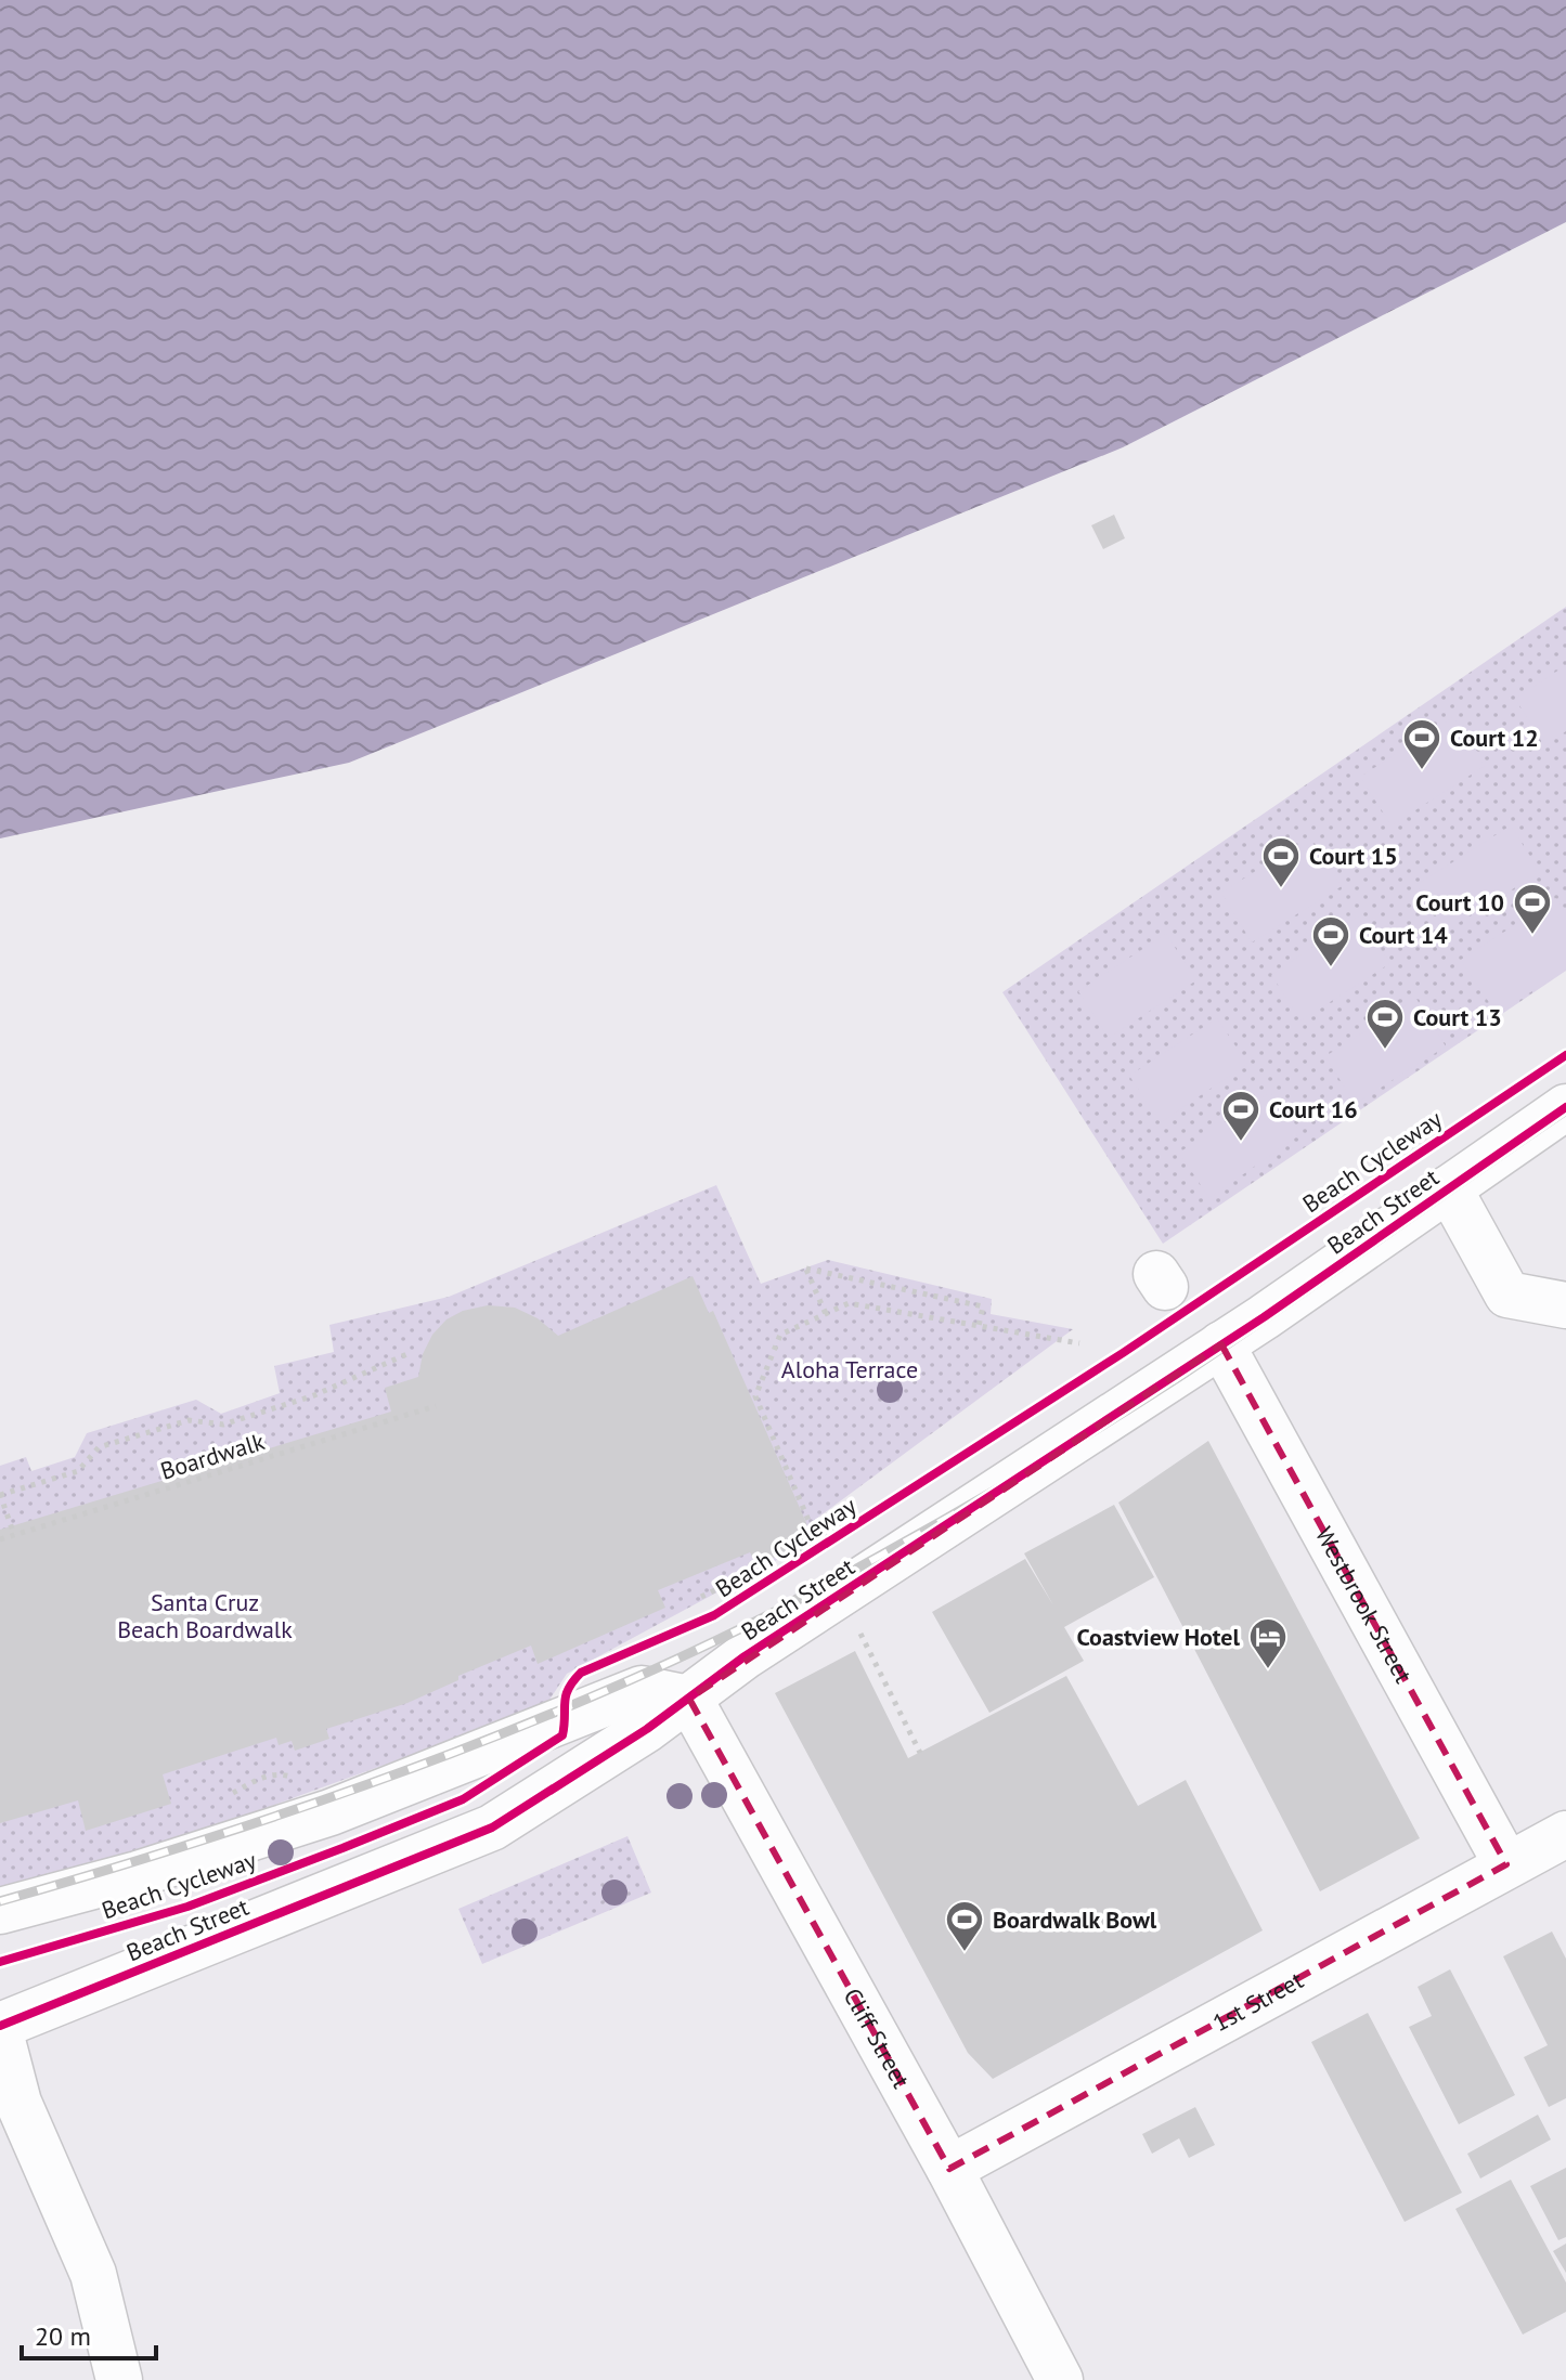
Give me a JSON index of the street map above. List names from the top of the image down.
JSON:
{
  "streets": {
    "street": [
      "Beach Street",
      "Westbrook Street",
      "1st Street",
      "Cliff Street"
    ],
    "path": ["Boardwalk"],
    "cycle path": ["Beach Cycleway"]
  },
  "crossings": [
    ["Beach Street", "Westbrook Street"],
    ["Beach Street", "Cliff Street"],
    ["Westbrook Street", "1st Street"],
    ["1st Street", "Cliff Street"]
  ],
  "parks": ["Aloha Terrace", "Santa Cruz Beach Boardwalk"],
  "places": {
    "sports": [
      "Court 12",
      "Court 15",
      "Court 10",
      "Court 14",
      "Court 13",
      "Court 16",
      "Boardwalk Bowl"
    ],
    "hotel": ["Coastview Hotel"]
  },
  "scale_bar": "20 m"
}
